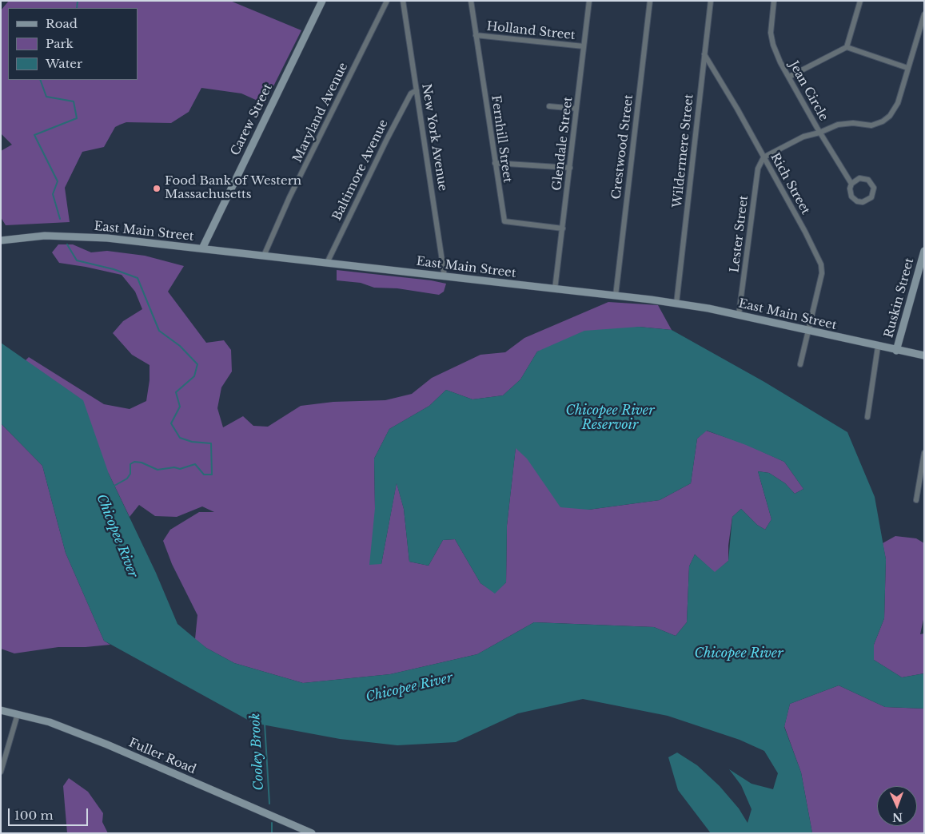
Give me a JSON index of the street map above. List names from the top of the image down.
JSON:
{
  "streets": {
    "main road": [
      "Carew Street",
      "East Main Street",
      "Ruskin Street",
      "Fuller Road"
    ],
    "street": [
      "Holland Street",
      "Jean Circle",
      "Maryland Avenue",
      "New York Avenue",
      "Fernhill Street",
      "Glendale Street",
      "Crestwood Street",
      "Wildermere Street",
      "Baltimore Avenue",
      "Rich Street",
      "Lester Street"
    ]
  },
  "crossings": [
    ["Holland Street", "Fernhill Street"],
    ["Holland Street", "Glendale Street"],
    ["Maryland Avenue", "East Main Street"],
    ["Carew Street", "East Main Street"],
    ["New York Avenue", "Baltimore Avenue"],
    ["New York Avenue", "East Main Street"],
    ["Fernhill Street", "Glendale Street"],
    ["Glendale Street", "East Main Street"],
    ["Crestwood Street", "East Main Street"],
    ["Wildermere Street", "Rich Street"],
    ["Wildermere Street", "East Main Street"],
    ["Baltimore Avenue", "East Main Street"],
    ["Rich Street", "East Main Street"],
    ["Rich Street", "Lester Street"],
    ["East Main Street", "Lester Street"],
    ["East Main Street", "Ruskin Street"]
  ],
  "water": ["Chicopee River Reservoir", "Chicopee River", "Cooley Brook"],
  "places": ["Food Bank of Western Massachusetts"],
  "legend": ["Road", "Park", "Water"],
  "scale_bar": "100 m",
  "north": "bottom"
}
